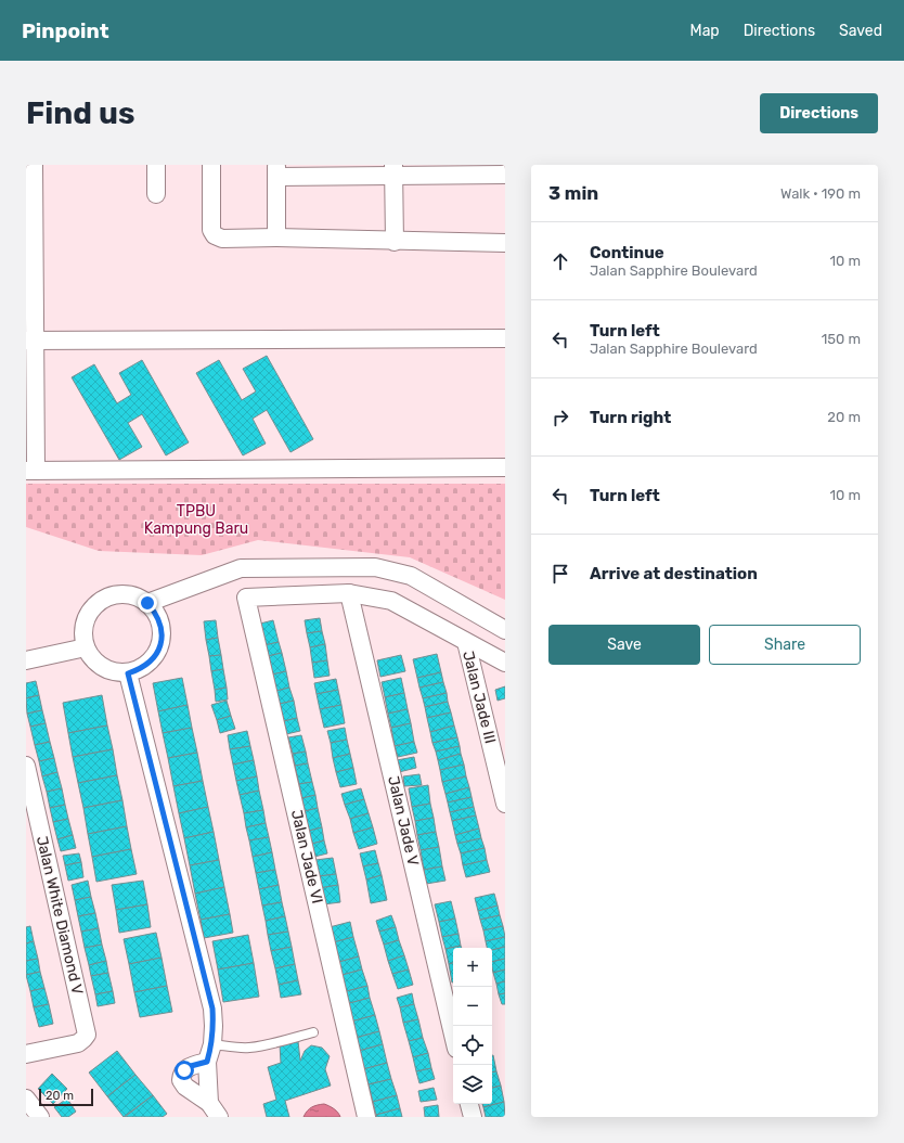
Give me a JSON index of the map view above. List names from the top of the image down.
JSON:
{
  "streets": {
    "street": [
      "Jalan Jade III",
      "Jalan Jade V",
      "Jalan Jade VI",
      "Jalan White Diamond V"
    ]
  },
  "crossings": [
    ["Jalan Jade V", "Jalan Jade VI"]
  ],
  "parks": ["TPBU Kampung Baru"],
  "scale_bar": "20 m",
  "page": {
    "header": "Pinpoint",
    "nav": ["Map", "Directions", "Saved"],
    "buttons": [
      "Directions",
      ["Save", "Share"]
    ],
    "title": "Find us",
    "heading": ["3 min", "Walk · 190 m"],
    "list": [
      ["Continue", "Jalan Sapphire Boulevard", "10 m"],
      ["Turn left", "Jalan Sapphire Boulevard", "150 m"],
      ["Turn right", "20 m"],
      ["Turn left", "10 m"],
      "Arrive at destination"
    ],
    "map_buttons": ["+", "−"],
    "scale": "20 m"
  }
}
